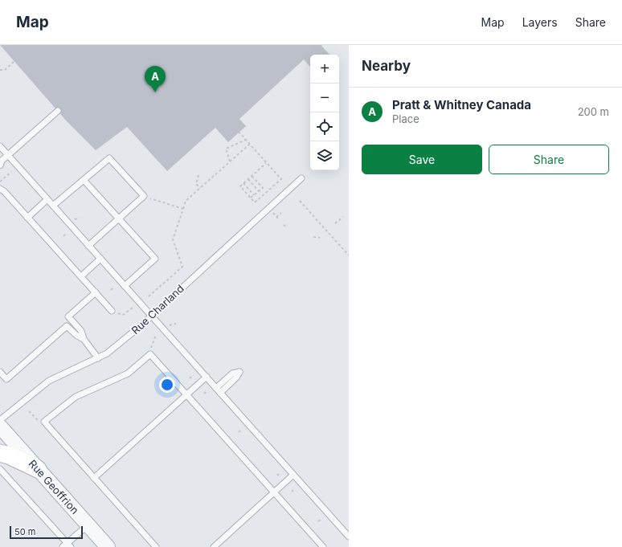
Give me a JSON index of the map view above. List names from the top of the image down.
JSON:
{
  "streets": {
    "street": ["Rue Geoffrion"],
    "lane": ["Rue Charland"]
  },
  "scale_bar": "50 m",
  "page": {
    "header": "Map",
    "nav": ["Map", "Layers", "Share"],
    "heading": "Nearby",
    "map_buttons": ["+", "−"],
    "pins": "A",
    "list": [
      {
        "mark": "A",
        "name": "Pratt & Whitney Canada",
        "note": "Place",
        "value": "200 m"
      }
    ],
    "buttons": ["Save", "Share"],
    "scale": "50 m"
  }
}
